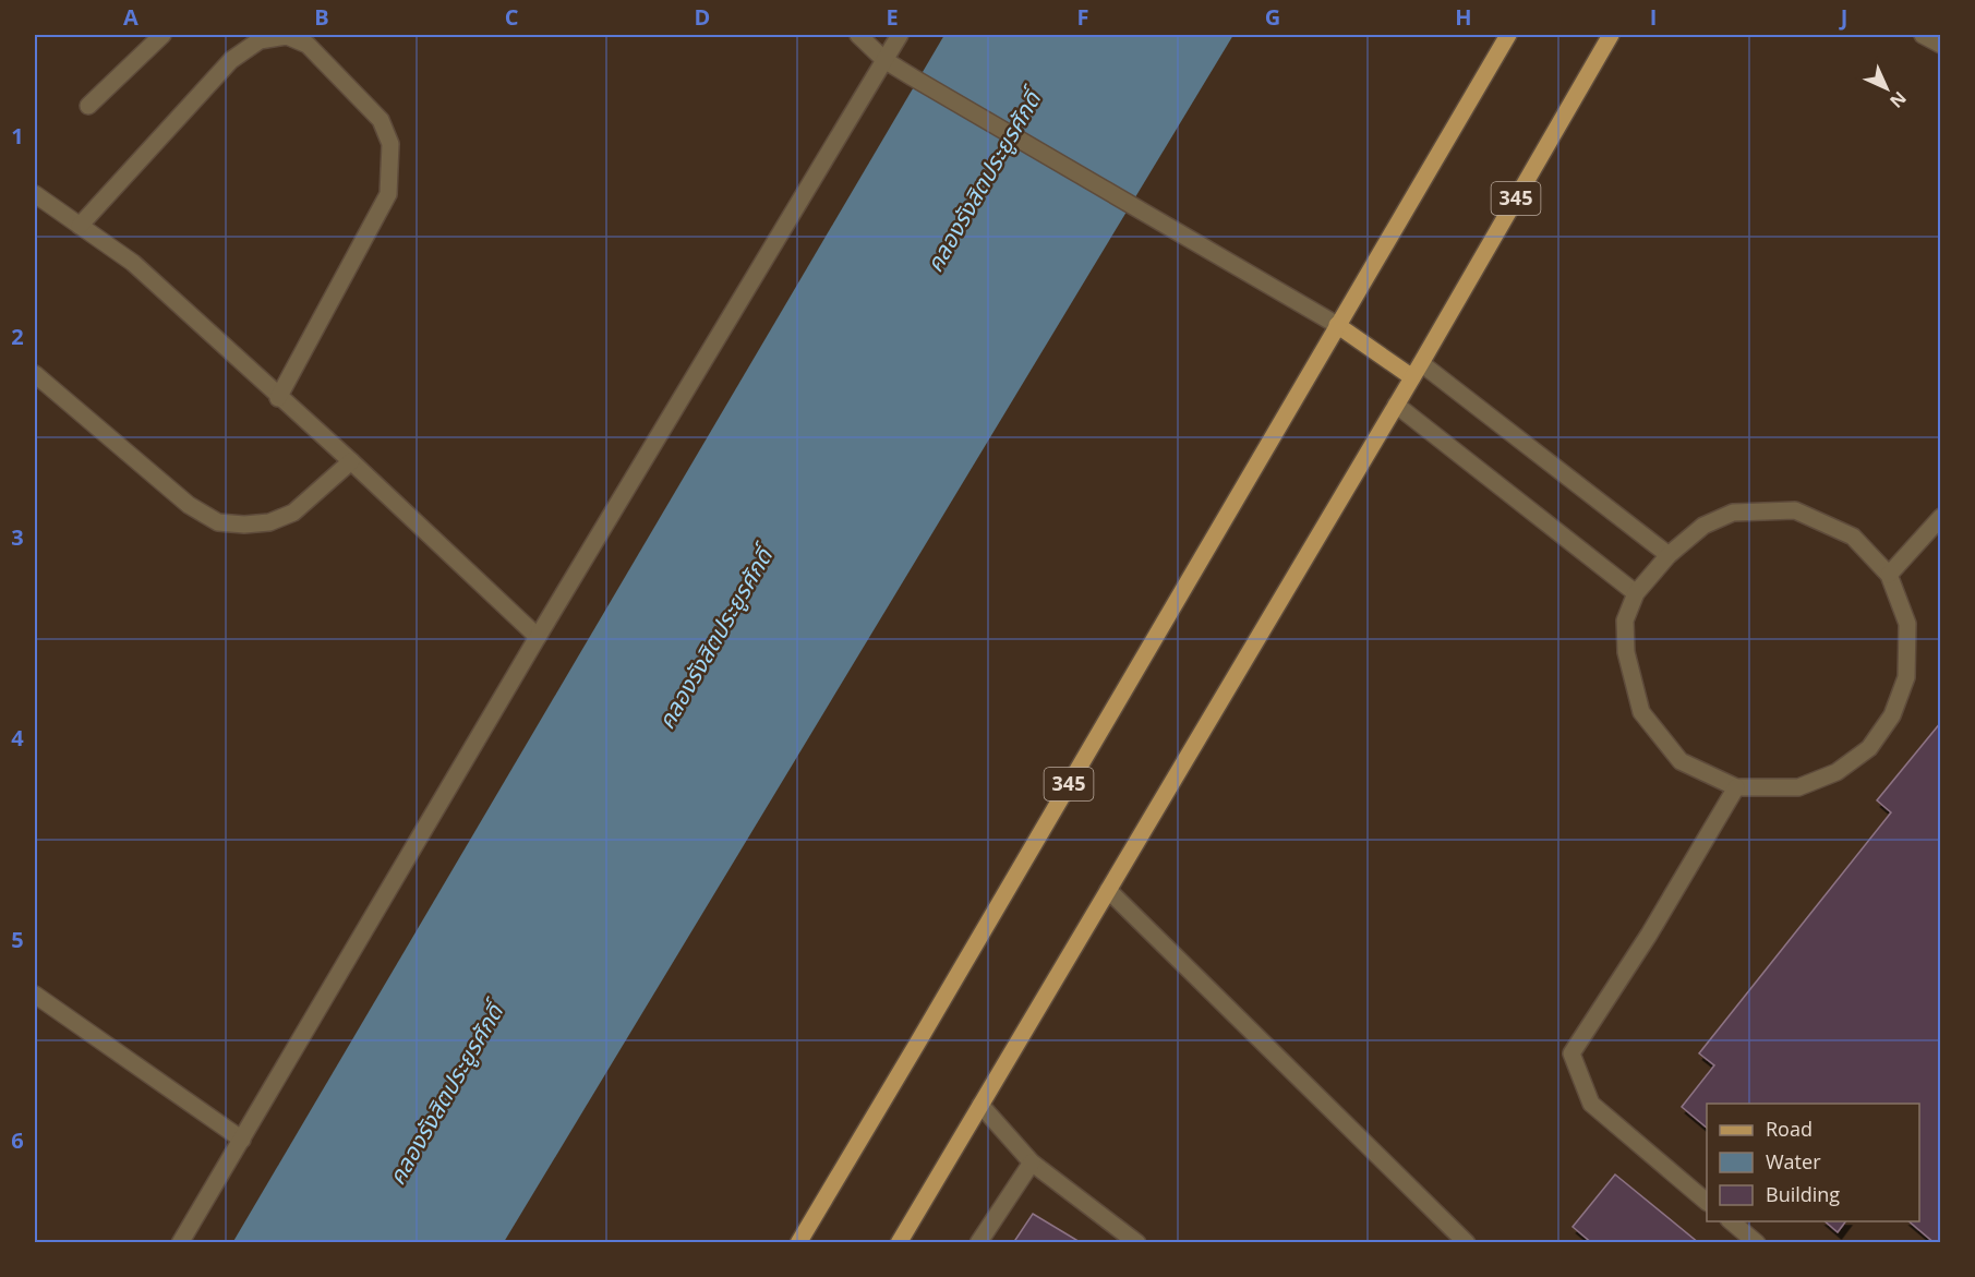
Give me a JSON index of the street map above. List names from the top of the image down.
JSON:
{
  "streets": {
    "main road": ["345"]
  },
  "water": ["คลองรังสิตประยูรศักดิ์"],
  "legend": ["Road", "Water", "Building"],
  "north": "bottom right",
  "grid": {
    "columns": [
      "A",
      "B",
      "C",
      "D",
      "E",
      "F",
      "G",
      "H",
      "I",
      "J"
    ],
    "rows": [
      "1",
      "2",
      "3",
      "4",
      "5",
      "6"
    ]
  }
}
